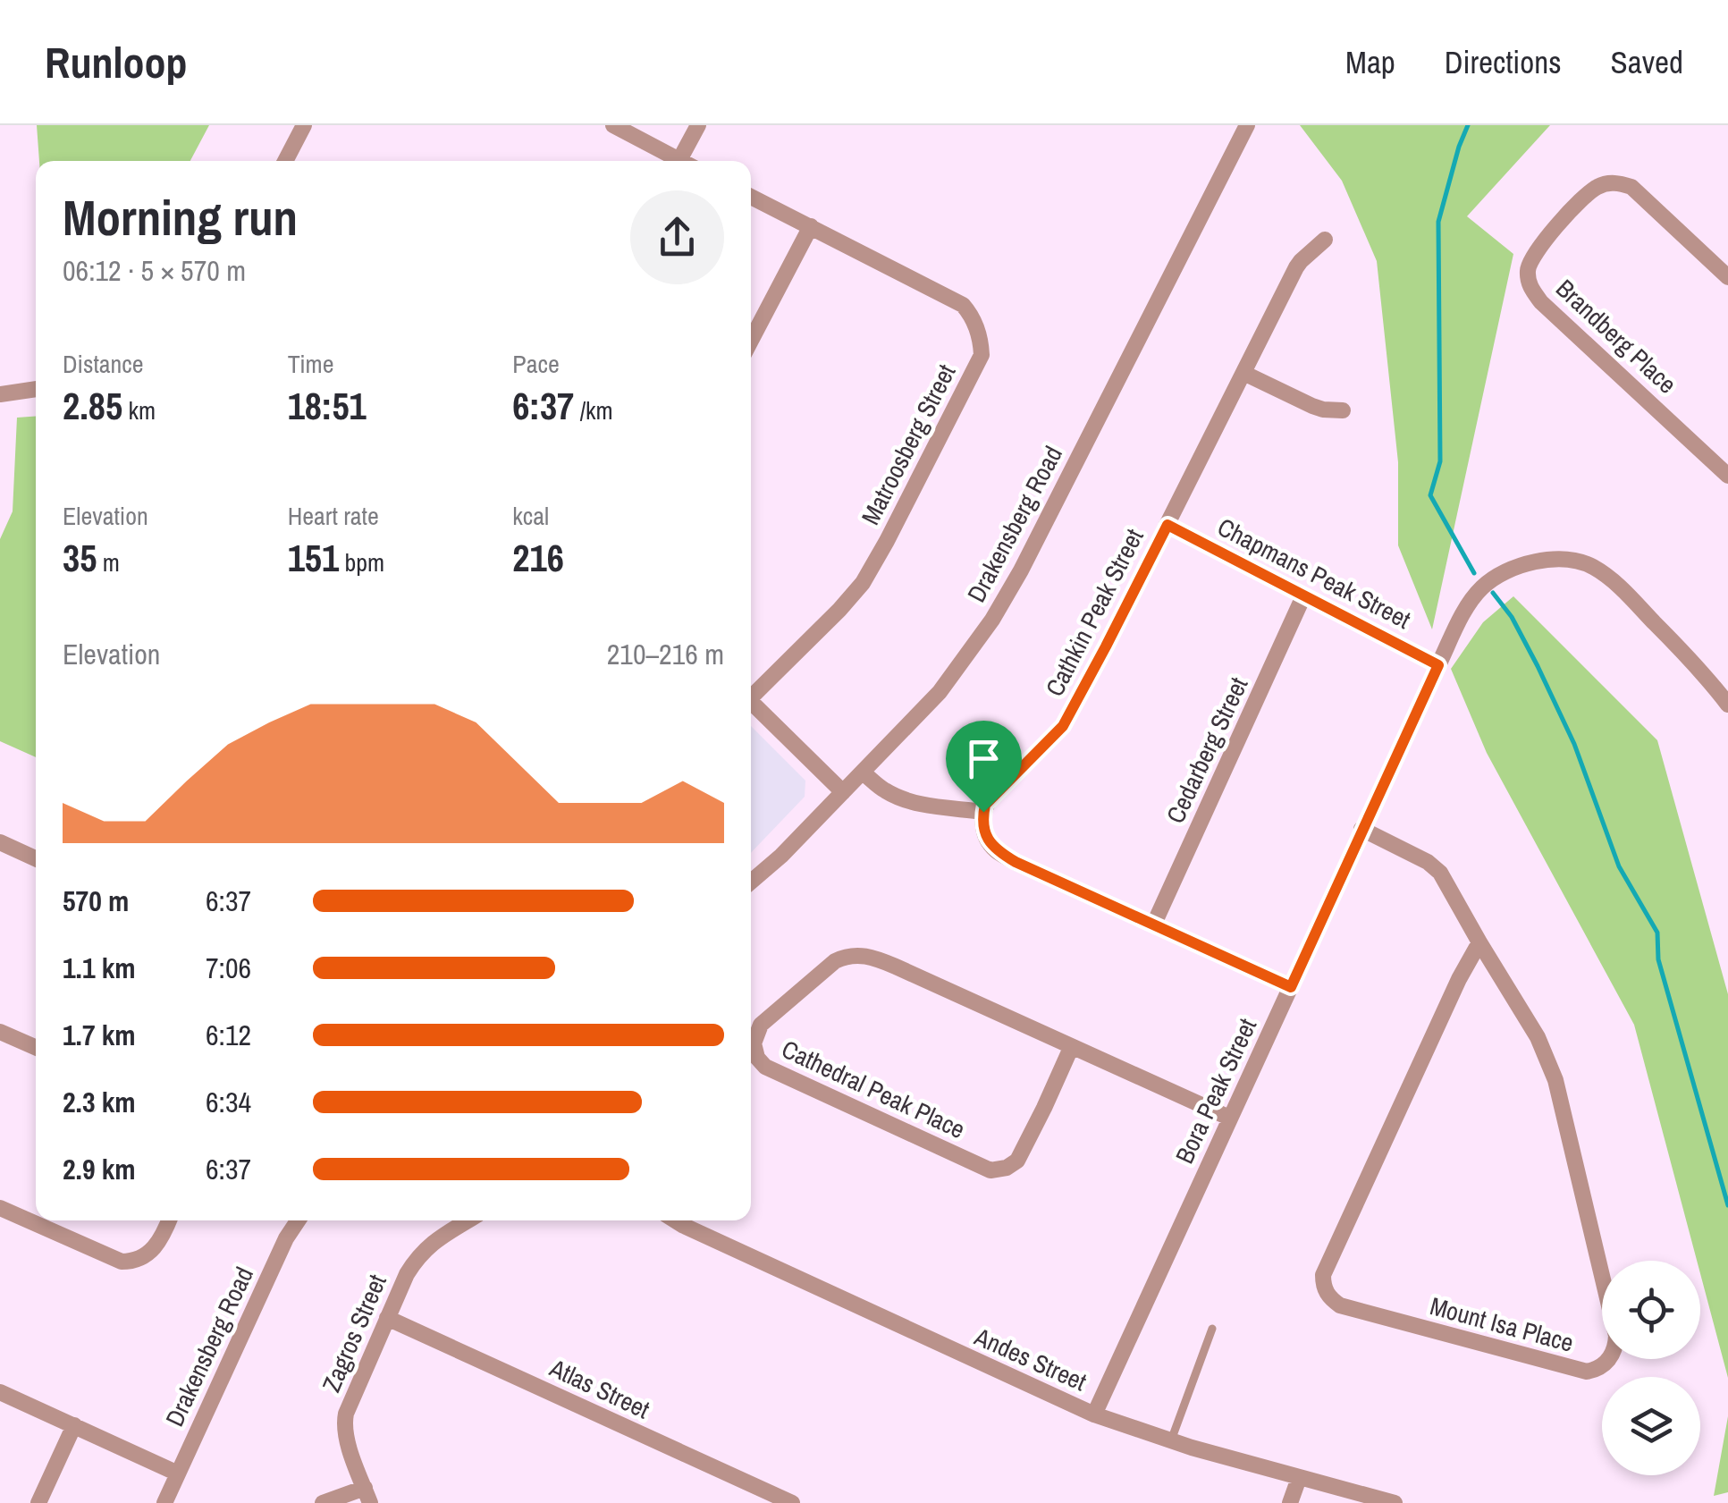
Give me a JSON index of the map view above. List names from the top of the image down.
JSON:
{
  "streets": {
    "street": [
      "Brandberg Place",
      "Matroosberg Street",
      "Drakensberg Road",
      "Chapmans Peak Street",
      "Cathkin Peak Street",
      "Cedarberg Street",
      "Cathedral Peak Place",
      "Bora Peak Street",
      "Mount Isa Place",
      "Zagros Street",
      "Andes Street",
      "Atlas Street"
    ]
  },
  "crossings": [
    ["Chapmans Peak Street", "Cathkin Peak Street"],
    ["Chapmans Peak Street", "Cedarberg Street"],
    ["Chapmans Peak Street", "Bora Peak Street"],
    ["Cathedral Peak Place", "Bora Peak Street"],
    ["Bora Peak Street", "Mount Isa Place"],
    ["Bora Peak Street", "Andes Street"],
    ["Zagros Street", "Atlas Street"]
  ],
  "page": {
    "header": "Runloop",
    "nav": ["Map", "Directions", "Saved"],
    "heading": ["Morning run", "06:12 · 5 × 570 m"],
    "stats": [
      ["Distance", "2.85 km"],
      ["Time", "18:51"],
      ["Pace", "6:37 /km"],
      ["Elevation", "35 m"],
      ["Heart rate", "151 bpm"],
      ["kcal", "216"]
    ],
    "chart": ["Elevation", "210–216 m"],
    "list": [
      {
        "name": "570 m",
        "note": "6:37"
      },
      {
        "name": "1.1 km",
        "note": "7:06"
      },
      {
        "name": "1.7 km",
        "note": "6:12"
      },
      {
        "name": "2.3 km",
        "note": "6:34"
      },
      {
        "name": "2.9 km",
        "note": "6:37"
      }
    ]
  }
}
